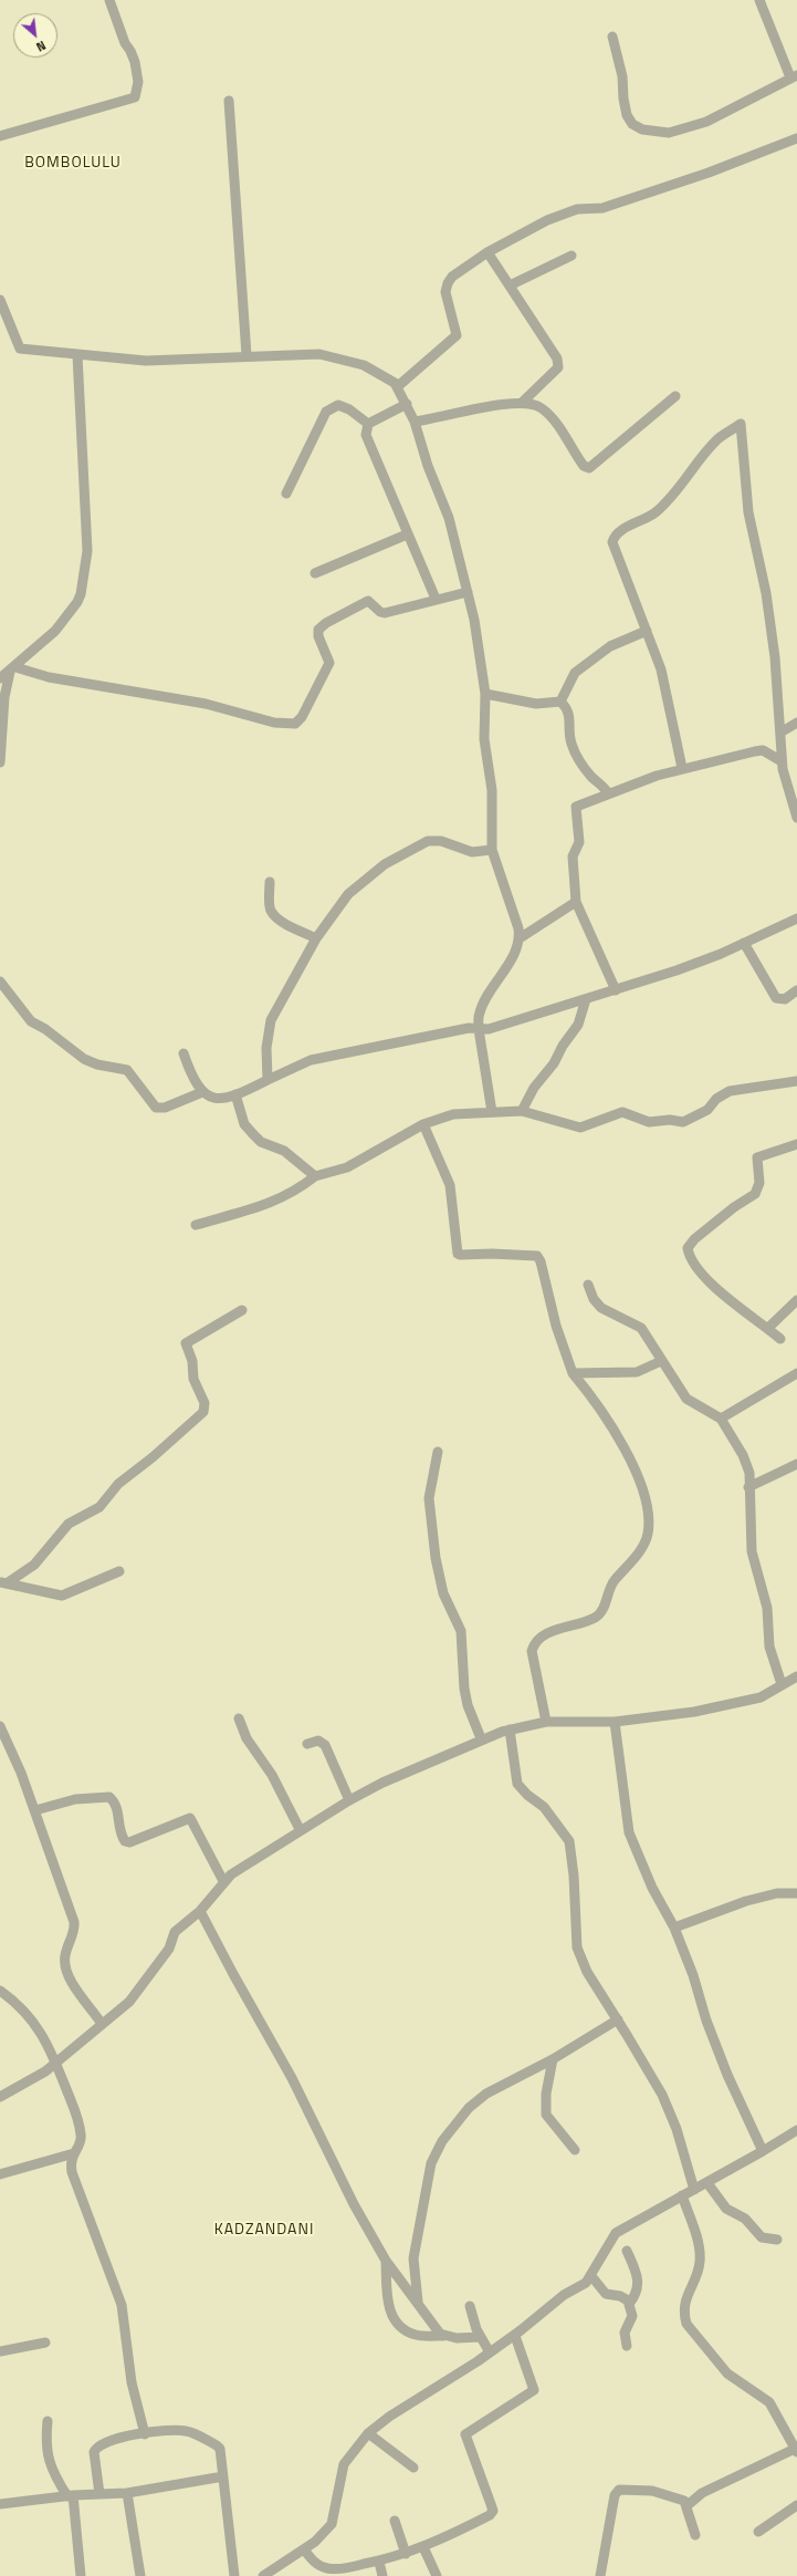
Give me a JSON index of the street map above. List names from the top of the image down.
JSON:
{
  "districts": ["BOMBOLULU", "KADZANDANI"],
  "north": "bottom right"
}
